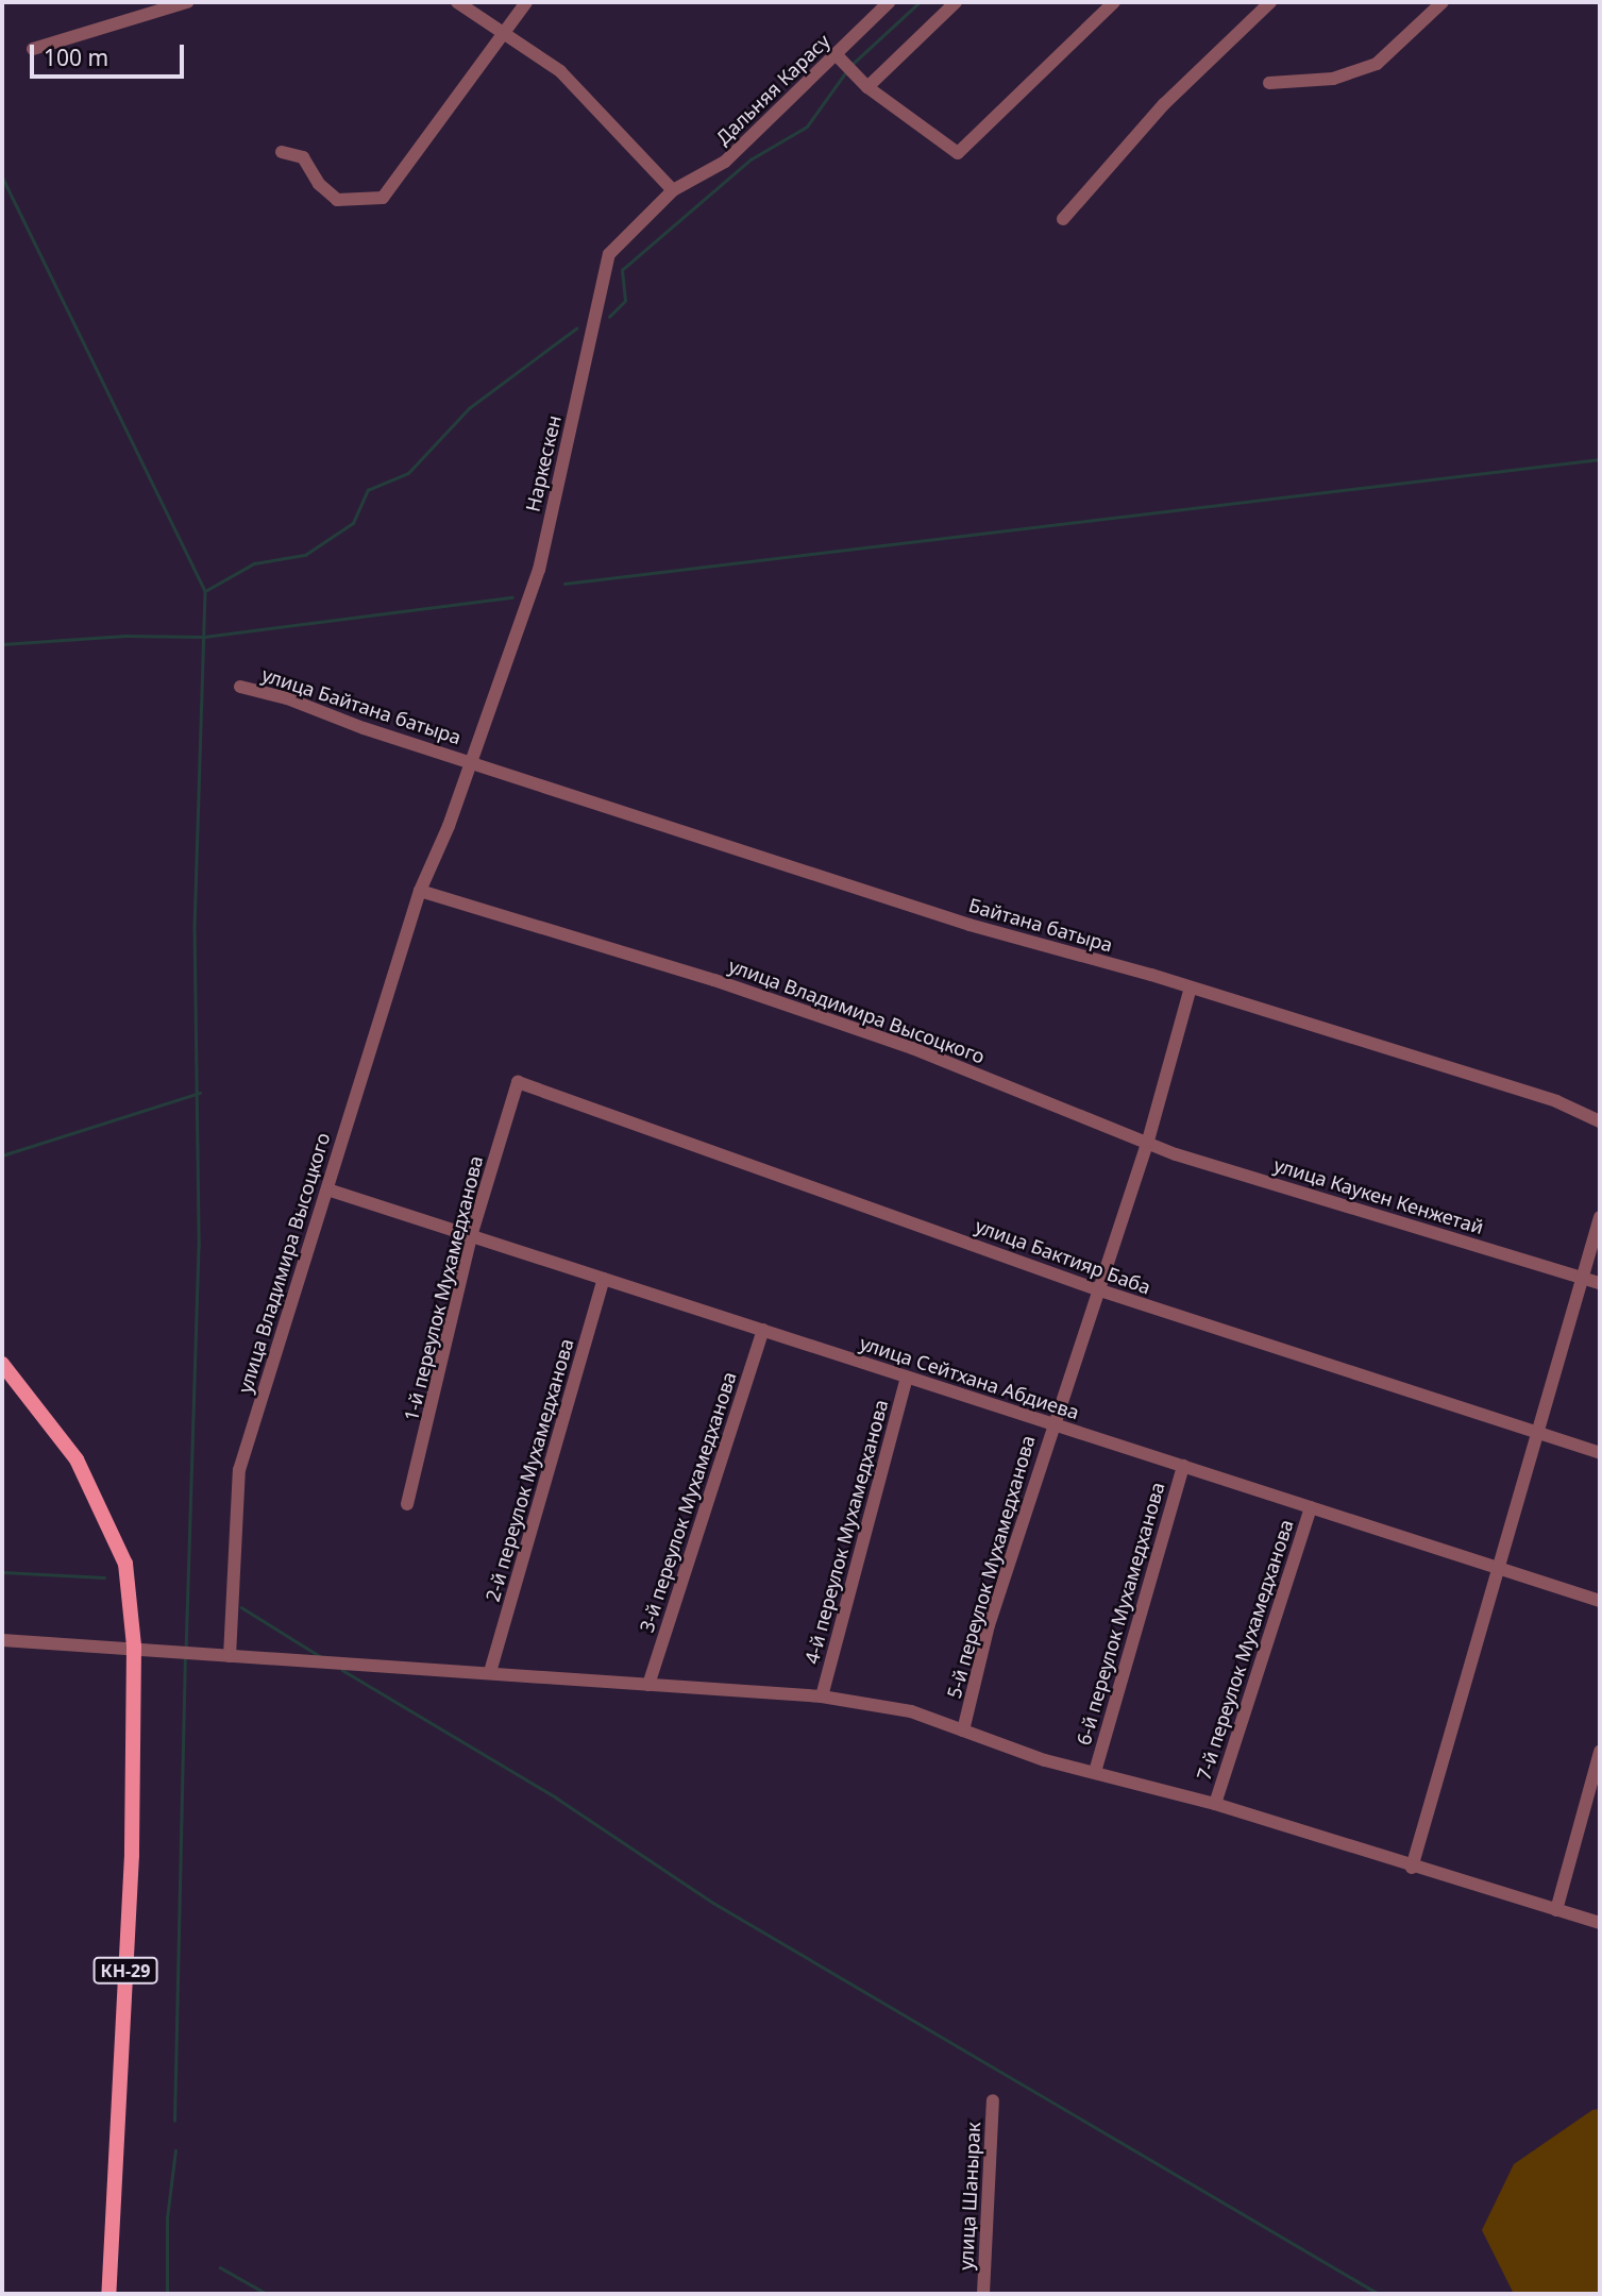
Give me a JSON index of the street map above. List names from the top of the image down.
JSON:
{
  "streets": {
    "main road": ["КН-29"],
    "street": [
      "Дальняя Карасу",
      "Наркескен",
      "улица Байтана батыра",
      "Байтана батыра",
      "улица Владимира Высоцкого",
      "улица Каукен Кенжетай",
      "улица Бактияр Баба",
      "1-й переулок Мухамедханова",
      "улица Сейтхана Абдиева",
      "2-й переулок Мухамедханова",
      "3-й переулок Мухамедханова",
      "4-й переулок Мухамедханова",
      "5-й переулок Мухамедханова",
      "6-й переулок Мухамедханова",
      "7-й переулок Мухамедханова",
      "улица Шанырак"
    ]
  },
  "crossings": [
    ["Дальняя Карасу", "Наркескен"],
    ["Наркескен", "улица Байтана батыра"],
    ["Наркескен", "Байтана батыра"],
    ["Наркескен", "улица Владимира Высоцкого"],
    ["улица Байтана батыра", "Байтана батыра"],
    ["улица Байтана батыра", "улица Владимира Высоцкого"],
    ["Байтана батыра", "улица Владимира Высоцкого"],
    ["Байтана батыра", "5-й переулок Мухамедханова"],
    ["улица Владимира Высоцкого", "улица Каукен Кенжетай"],
    ["улица Владимира Высоцкого", "улица Сейтхана Абдиева"],
    ["улица Владимира Высоцкого", "5-й переулок Мухамедханова"],
    ["улица Каукен Кенжетай", "5-й переулок Мухамедханова"],
    ["улица Бактияр Баба", "1-й переулок Мухамедханова"],
    ["улица Бактияр Баба", "5-й переулок Мухамедханова"],
    ["1-й переулок Мухамедханова", "улица Сейтхана Абдиева"],
    ["улица Сейтхана Абдиева", "2-й переулок Мухамедханова"],
    ["улица Сейтхана Абдиева", "3-й переулок Мухамедханова"],
    ["улица Сейтхана Абдиева", "4-й переулок Мухамедханова"],
    ["улица Сейтхана Абдиева", "5-й переулок Мухамедханова"],
    ["улица Сейтхана Абдиева", "6-й переулок Мухамедханова"],
    ["улица Сейтхана Абдиева", "7-й переулок Мухамедханова"]
  ],
  "scale_bar": "100 m"
}
